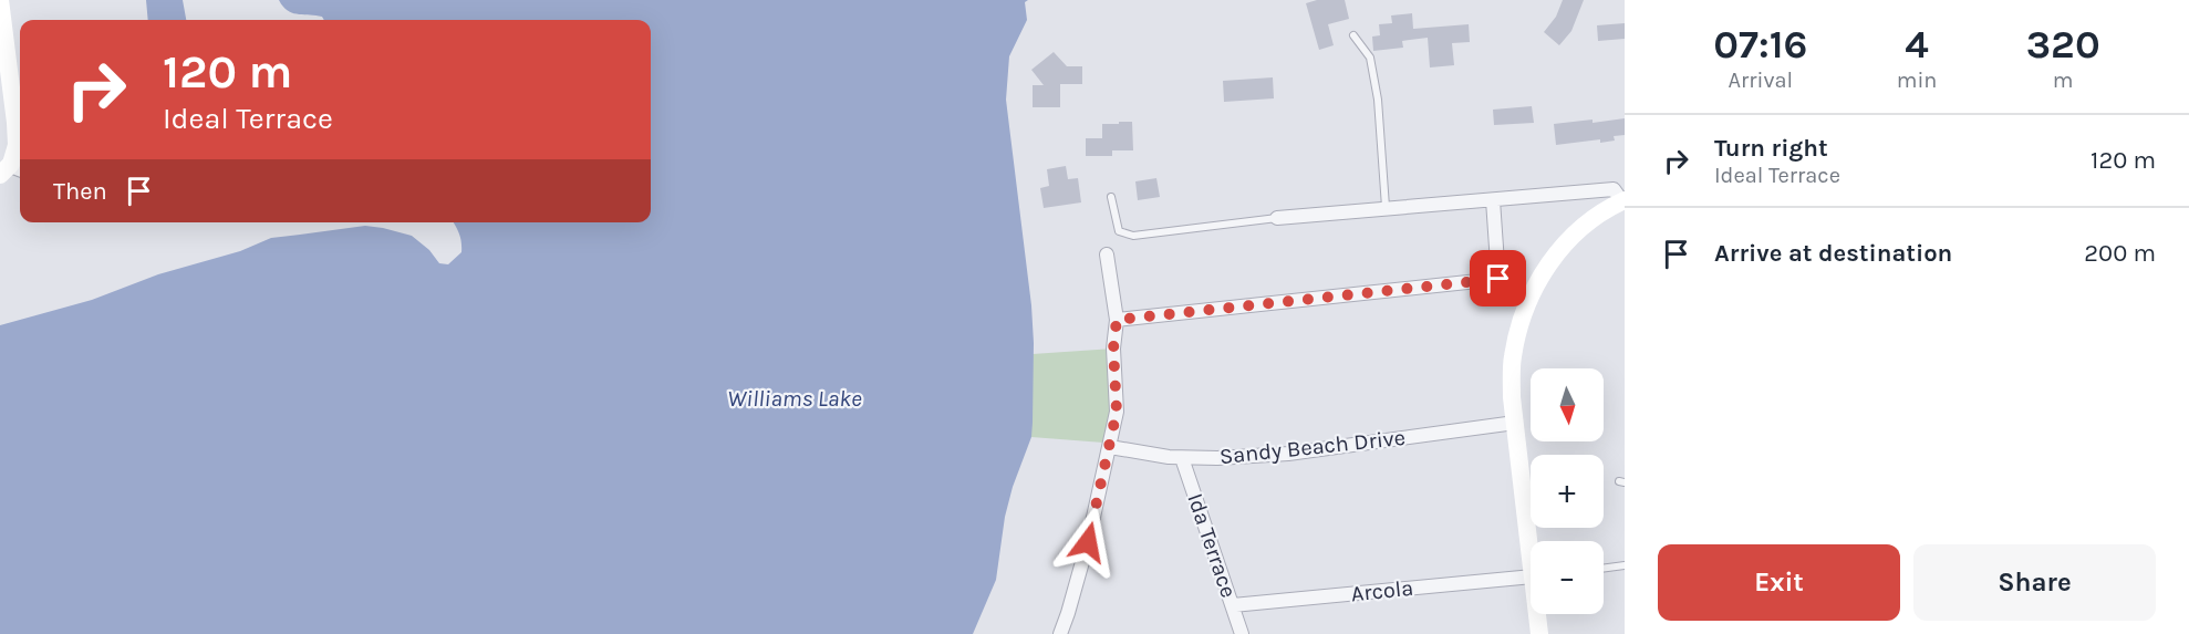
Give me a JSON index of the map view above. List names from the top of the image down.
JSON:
{
  "streets": {
    "street": ["Sandy Beach Drive", "Ida Terrace", "Arcola"]
  },
  "crossings": [
    ["Sandy Beach Drive", "Ida Terrace"],
    ["Ida Terrace", "Arcola"]
  ],
  "water": ["Williams Lake"],
  "north": "bottom",
  "page": {
    "eta": [
      "07:16",
      "Arrival",
      "4",
      "min",
      "320",
      "m"
    ],
    "turn": ["120 m", "Ideal Terrace"],
    "list": [
      {
        "name": "Turn right",
        "note": "Ideal Terrace",
        "value": "120 m"
      },
      {
        "name": "Arrive at destination",
        "value": "200 m"
      }
    ],
    "then": "Then",
    "map_buttons": ["+", "−"],
    "buttons": ["Exit", "Share"]
  }
}
